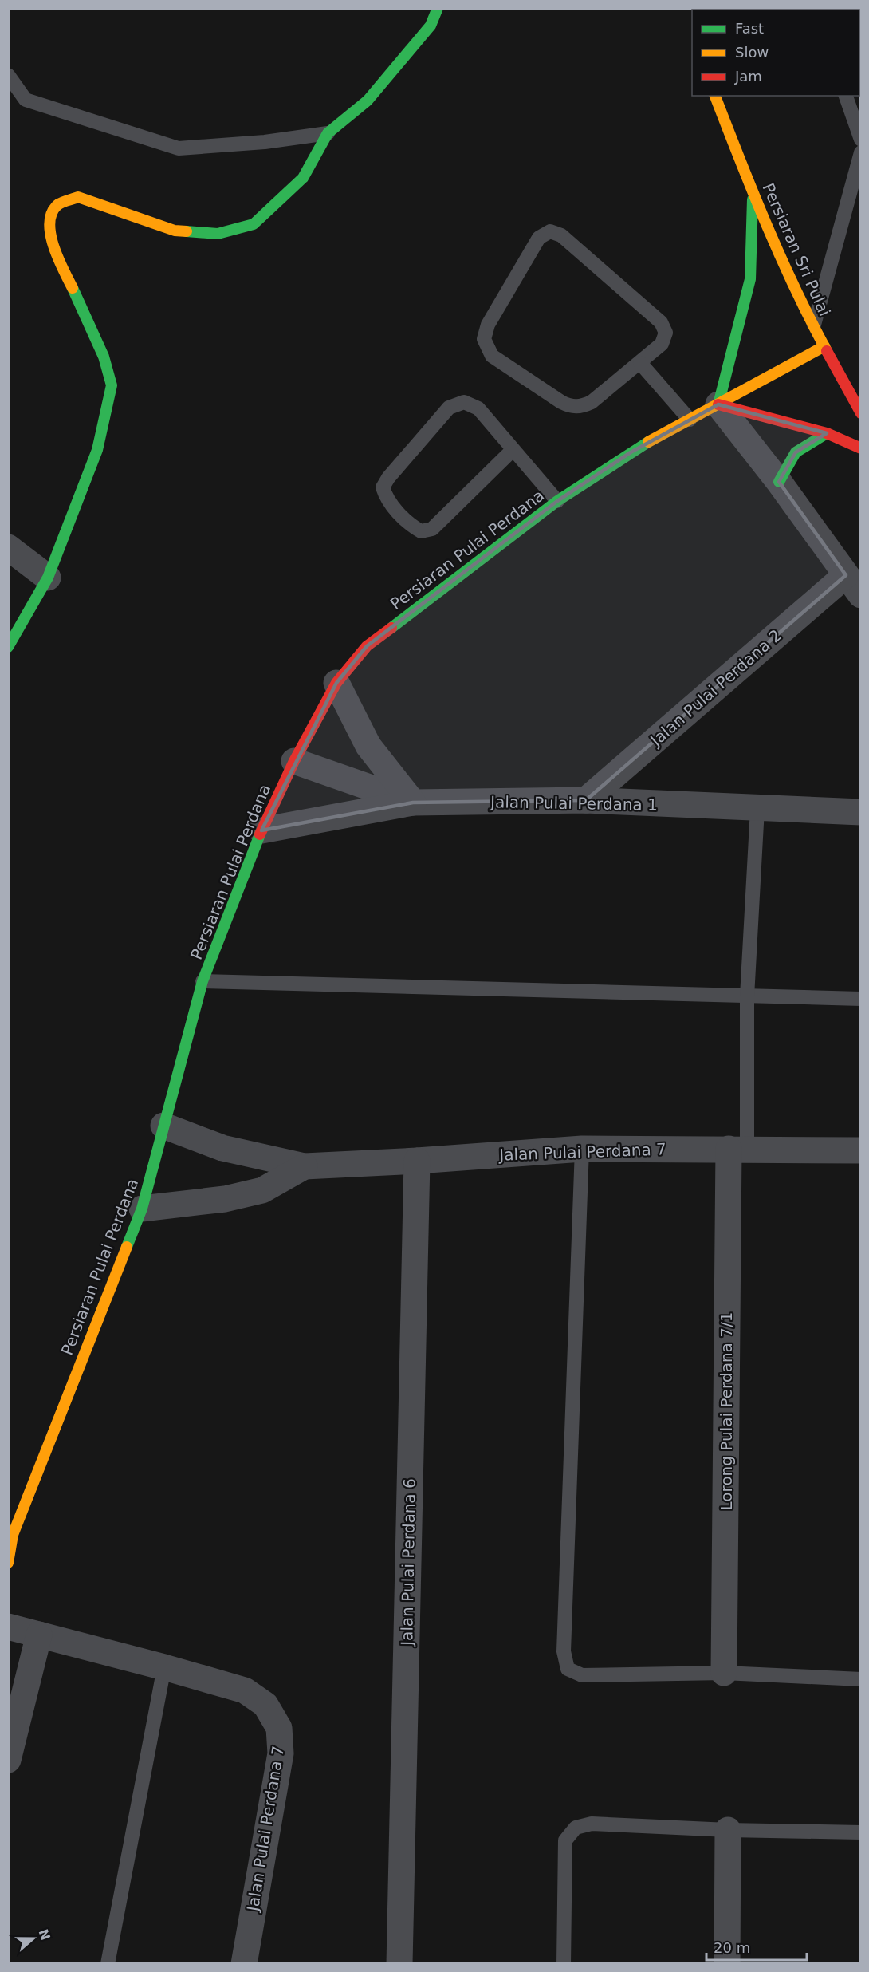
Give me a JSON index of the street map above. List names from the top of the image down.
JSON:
{
  "streets": {
    "street": [
      "Persiaran Sri Pulai",
      "Persiaran Pulai Perdana",
      "Jalan Pulai Perdana 2",
      "Jalan Pulai Perdana 1",
      "Jalan Pulai Perdana 7",
      "Lorong Pulai Perdana 7/1",
      "Jalan Pulai Perdana 6"
    ]
  },
  "crossings": [
    ["Persiaran Sri Pulai", "Persiaran Pulai Perdana"],
    ["Persiaran Pulai Perdana", "Jalan Pulai Perdana 1"],
    ["Persiaran Pulai Perdana", "Jalan Pulai Perdana 7"],
    ["Jalan Pulai Perdana 2", "Jalan Pulai Perdana 1"],
    ["Jalan Pulai Perdana 7", "Lorong Pulai Perdana 7/1"],
    ["Jalan Pulai Perdana 7", "Jalan Pulai Perdana 6"]
  ],
  "legend": ["Fast", "Slow", "Jam"],
  "scale_bar": "20 m",
  "north": "right"
}
